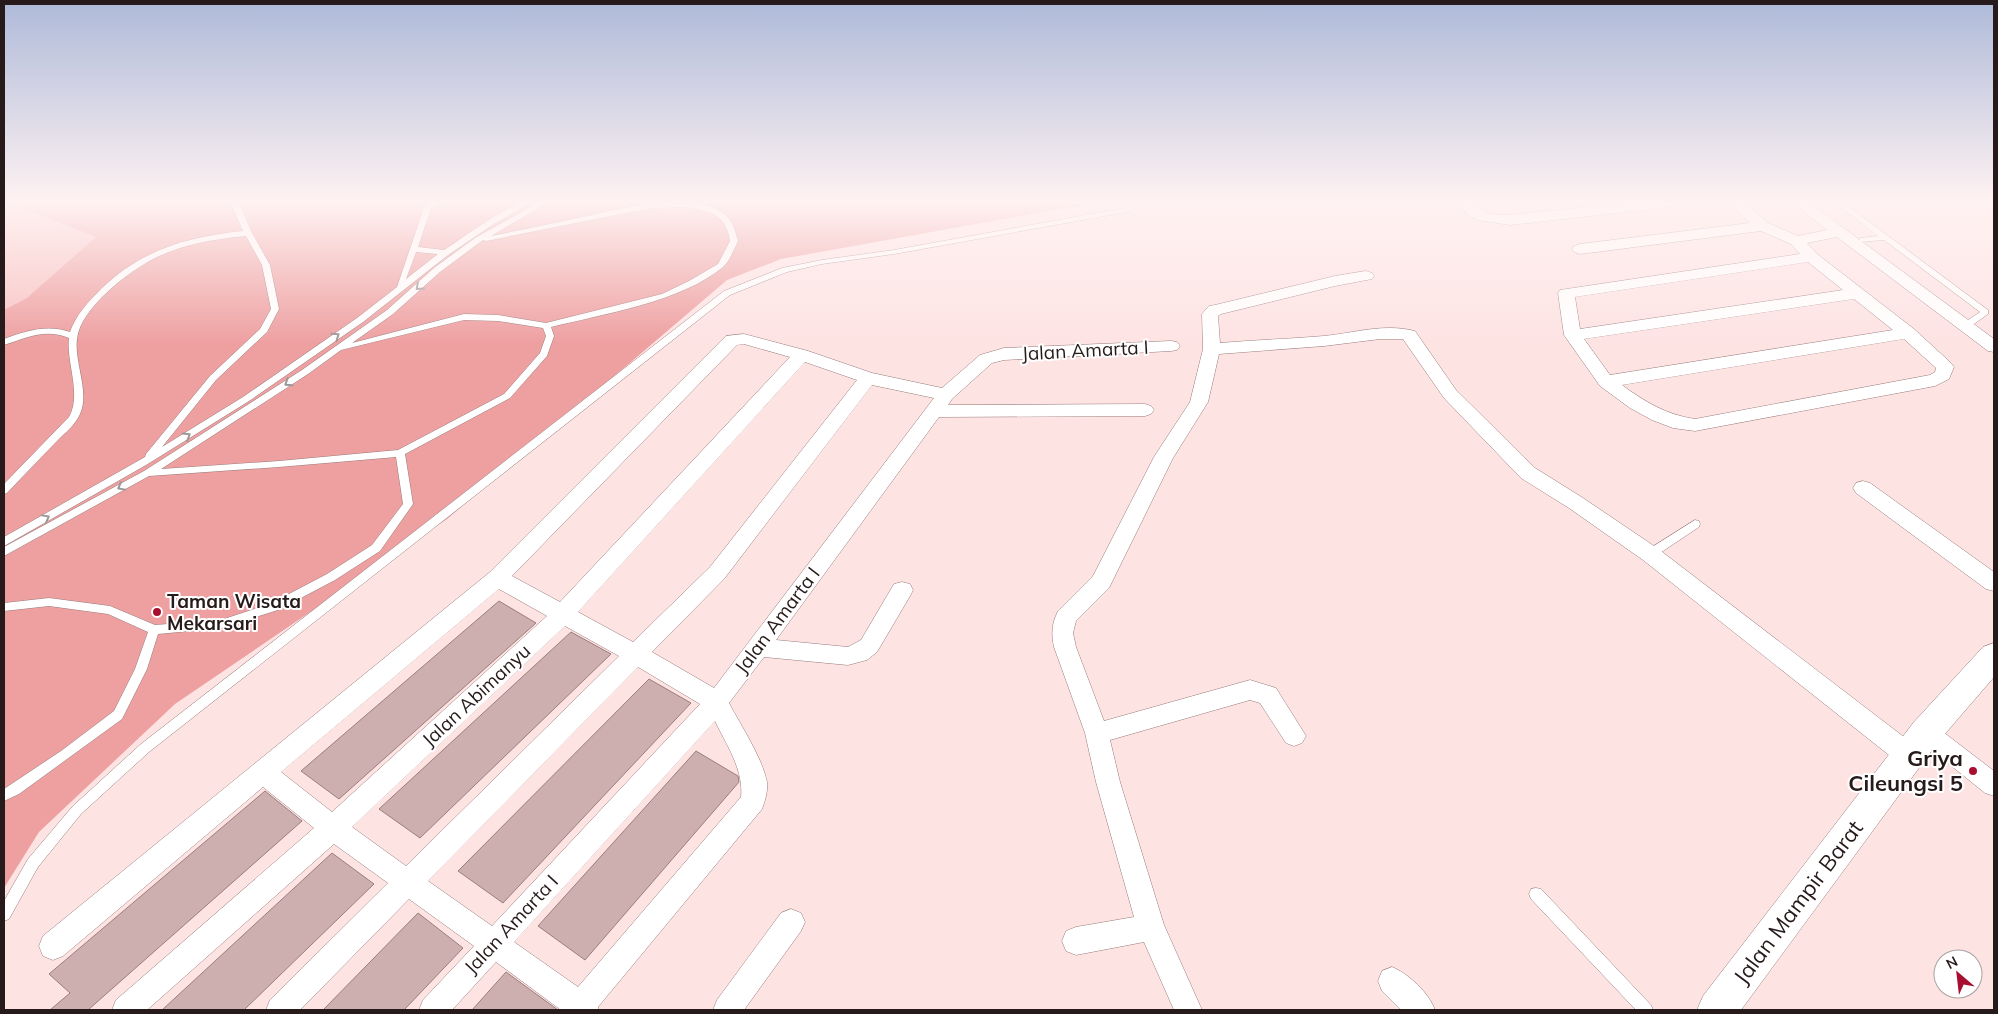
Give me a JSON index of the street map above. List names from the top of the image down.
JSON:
{
  "streets": {
    "street": ["Jalan Amarta I", "Jalan Abimanyu", "Jalan Mampir Barat"]
  },
  "places": ["Taman Wisata Mekarsari", "Griya Cileungsi 5"],
  "north": "top left"
}
